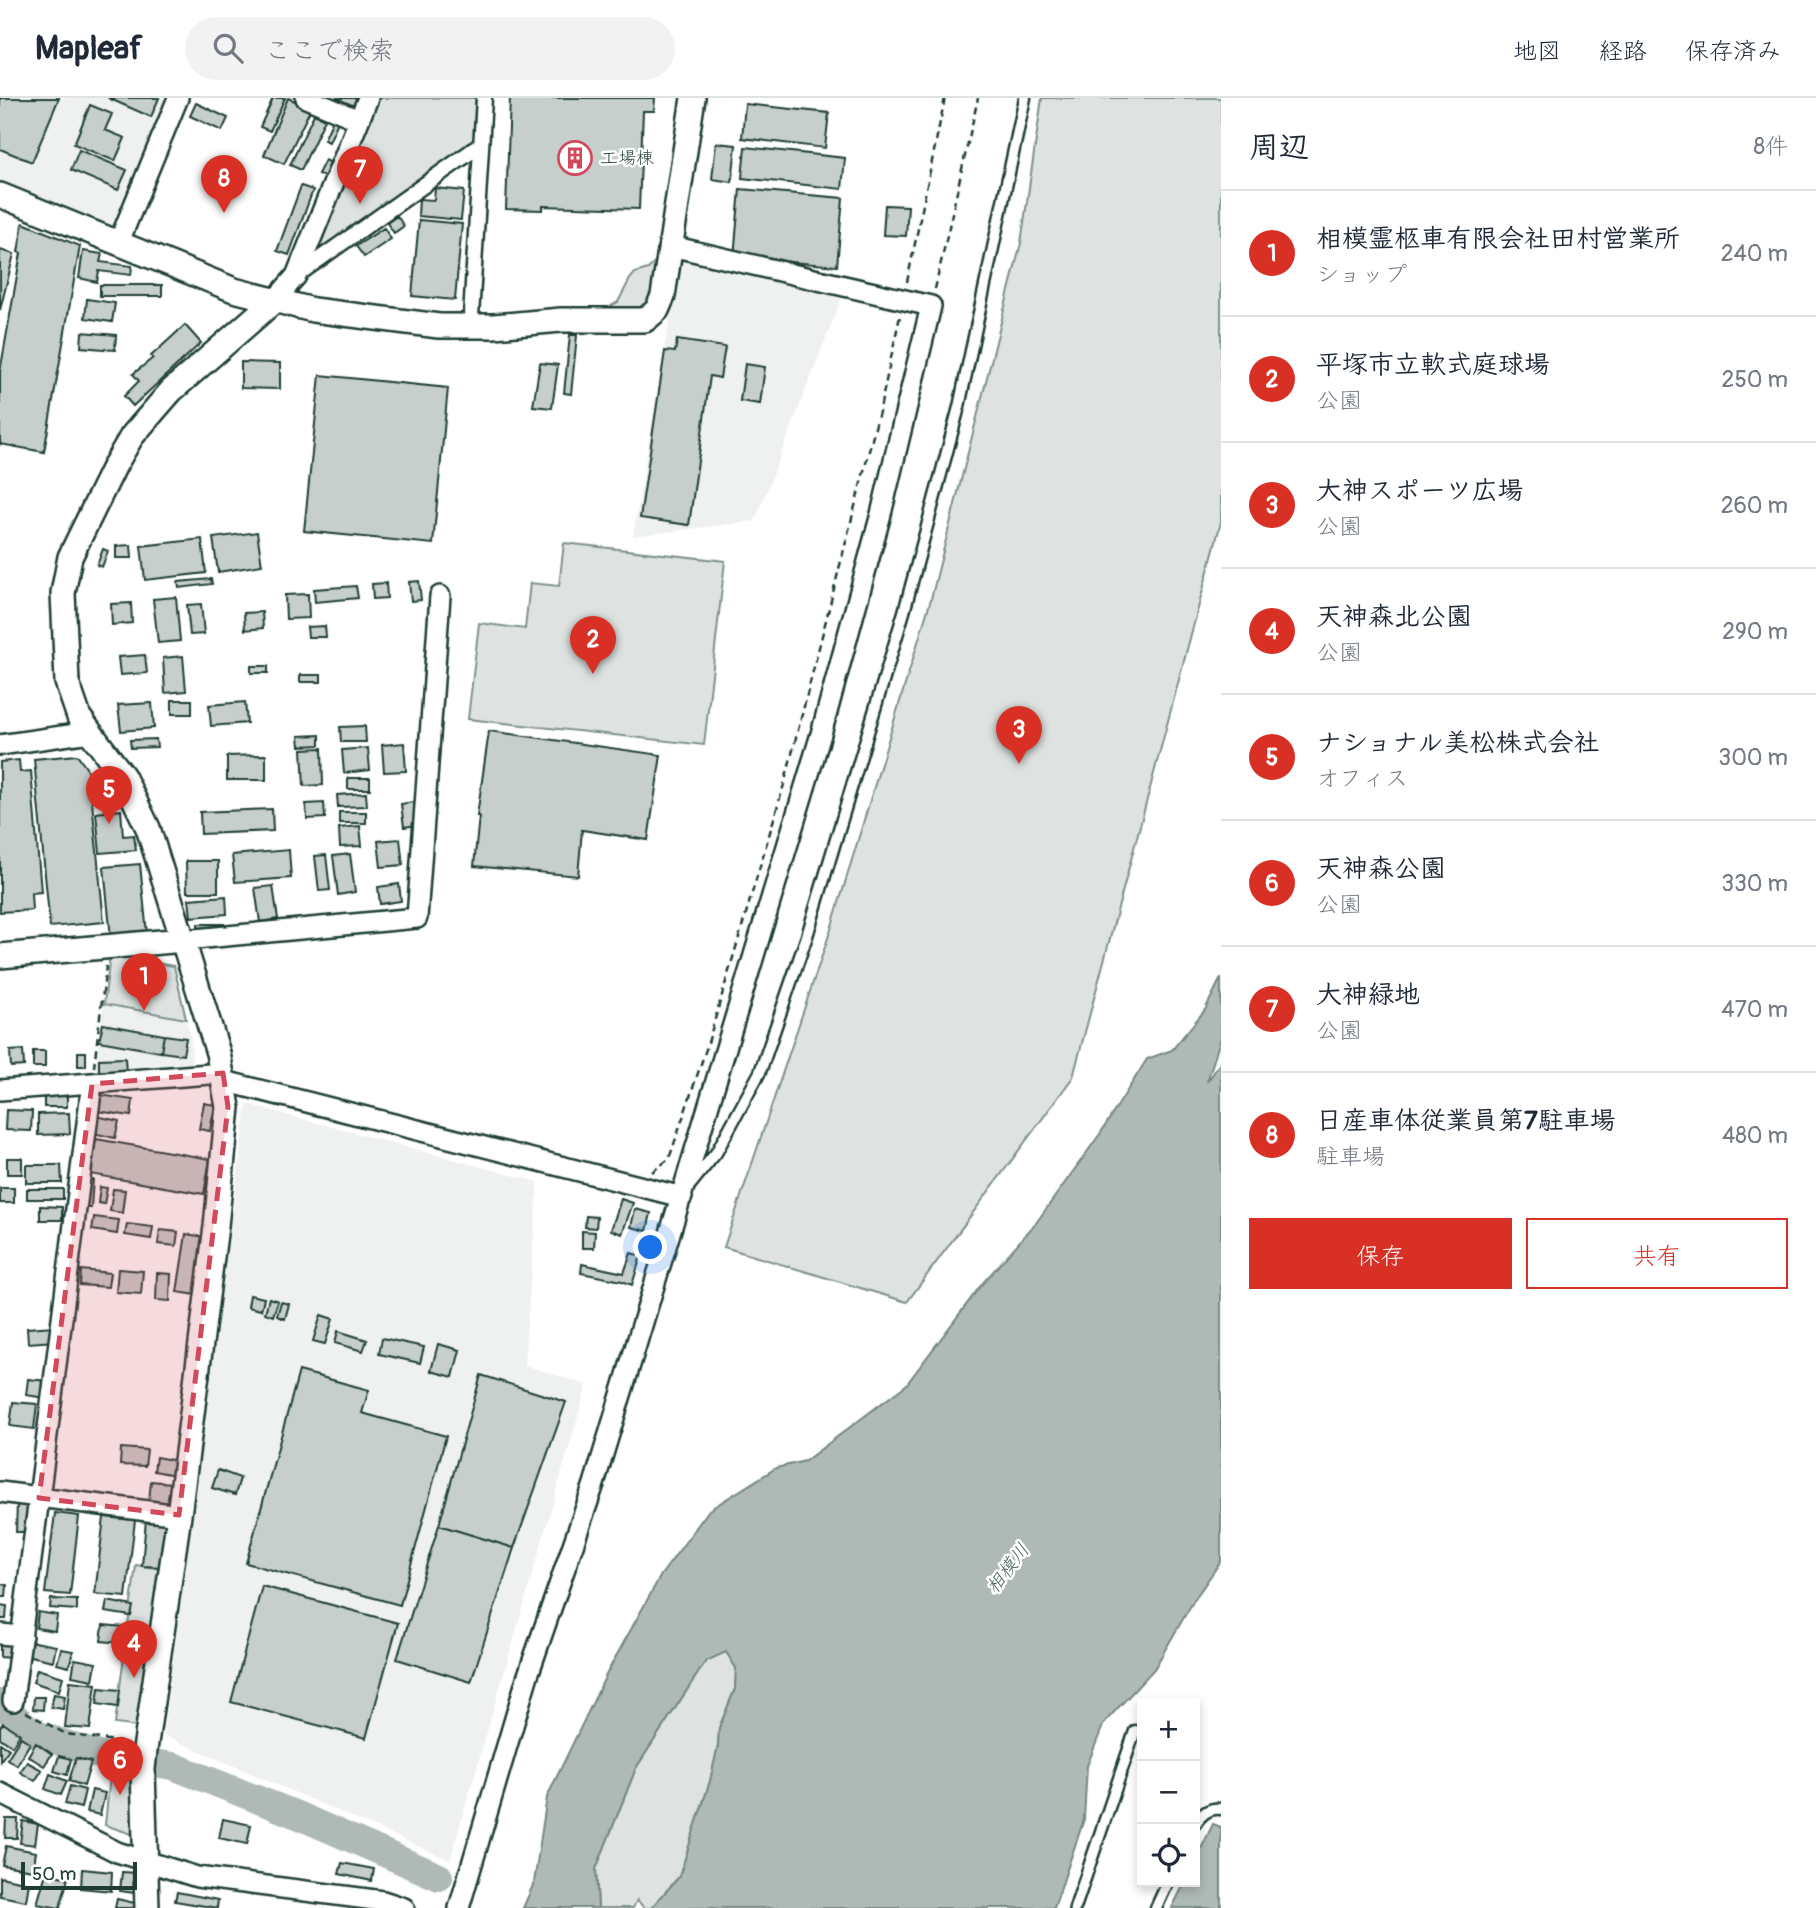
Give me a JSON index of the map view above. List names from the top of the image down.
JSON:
{
  "water": ["相模川"],
  "places": {
    "building": ["工場棟"]
  },
  "scale_bar": "50 m",
  "page": {
    "header": "Mapleaf",
    "search": "ここで検索",
    "nav": ["地図", "経路", "保存済み"],
    "heading": ["周辺", "8件"],
    "pins": [
      "7",
      "8",
      "2",
      "3",
      "5",
      "1",
      "4",
      "6"
    ],
    "list": [
      {
        "mark": "1",
        "name": "相模霊柩車有限会社田村営業所",
        "note": "ショップ",
        "value": "240 m"
      },
      {
        "mark": "2",
        "name": "平塚市立軟式庭球場",
        "note": "公園",
        "value": "250 m"
      },
      {
        "mark": "3",
        "name": "大神スポーツ広場",
        "note": "公園",
        "value": "260 m"
      },
      {
        "mark": "4",
        "name": "天神森北公園",
        "note": "公園",
        "value": "290 m"
      },
      {
        "mark": "5",
        "name": "ナショナル美松株式会社",
        "note": "オフィス",
        "value": "300 m"
      },
      {
        "mark": "6",
        "name": "天神森公園",
        "note": "公園",
        "value": "330 m"
      },
      {
        "mark": "7",
        "name": "大神緑地",
        "note": "公園",
        "value": "470 m"
      },
      {
        "mark": "8",
        "name": "日産車体従業員第7駐車場",
        "note": "駐車場",
        "value": "480 m"
      }
    ],
    "buttons": ["保存", "共有"],
    "map_buttons": ["+", "−"],
    "scale": "50 m"
  }
}
